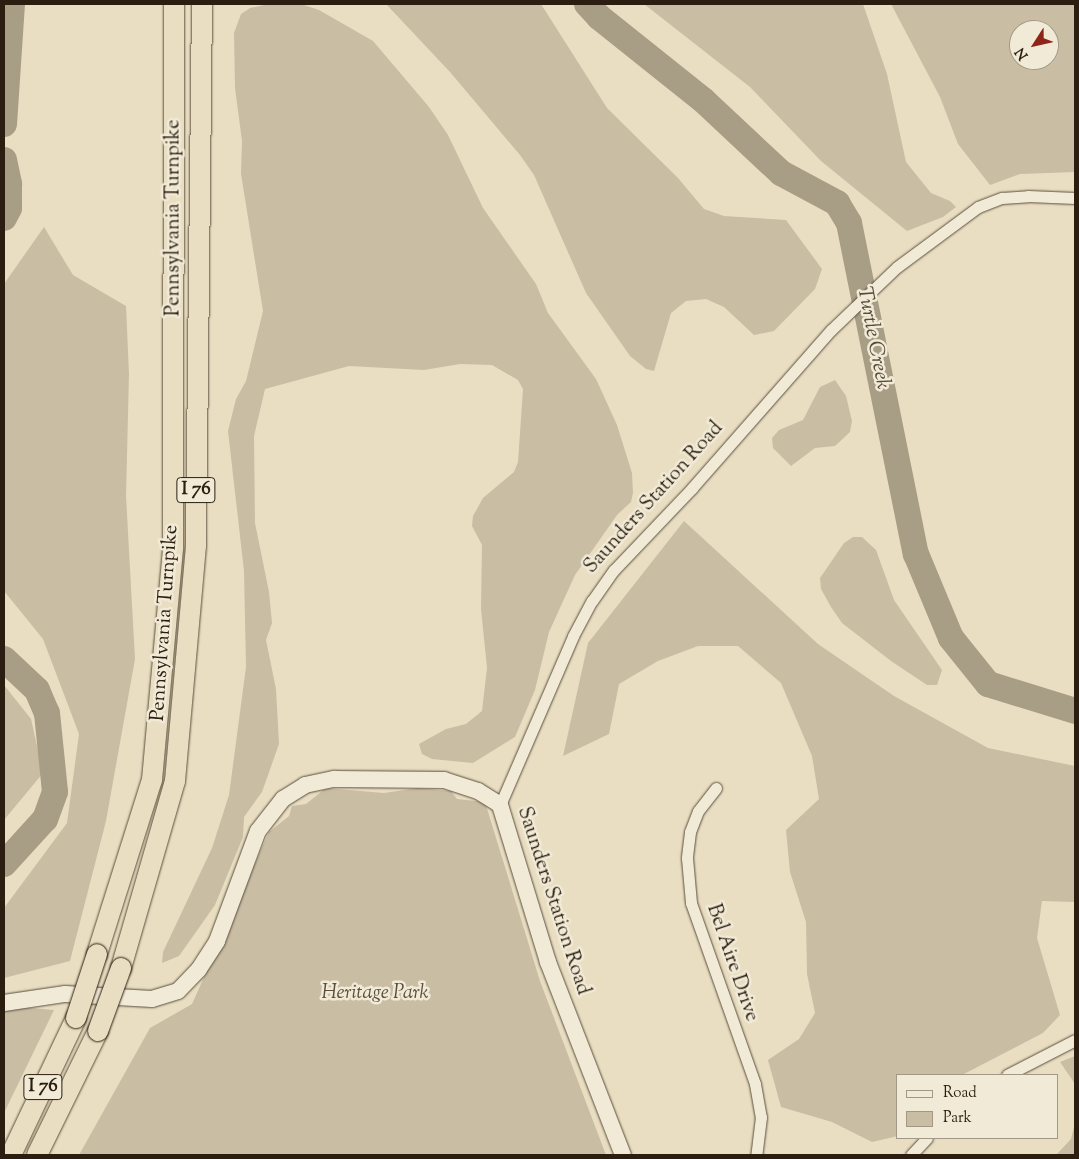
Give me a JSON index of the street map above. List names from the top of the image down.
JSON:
{
  "streets": {
    "highway": ["Pennsylvania Turnpike", "I 76"],
    "street": ["Saunders Station Road", "Bel Aire Drive"]
  },
  "water": ["Turtle Creek"],
  "parks": ["Heritage Park"],
  "legend": ["Road", "Park"],
  "north": "bottom left"
}
